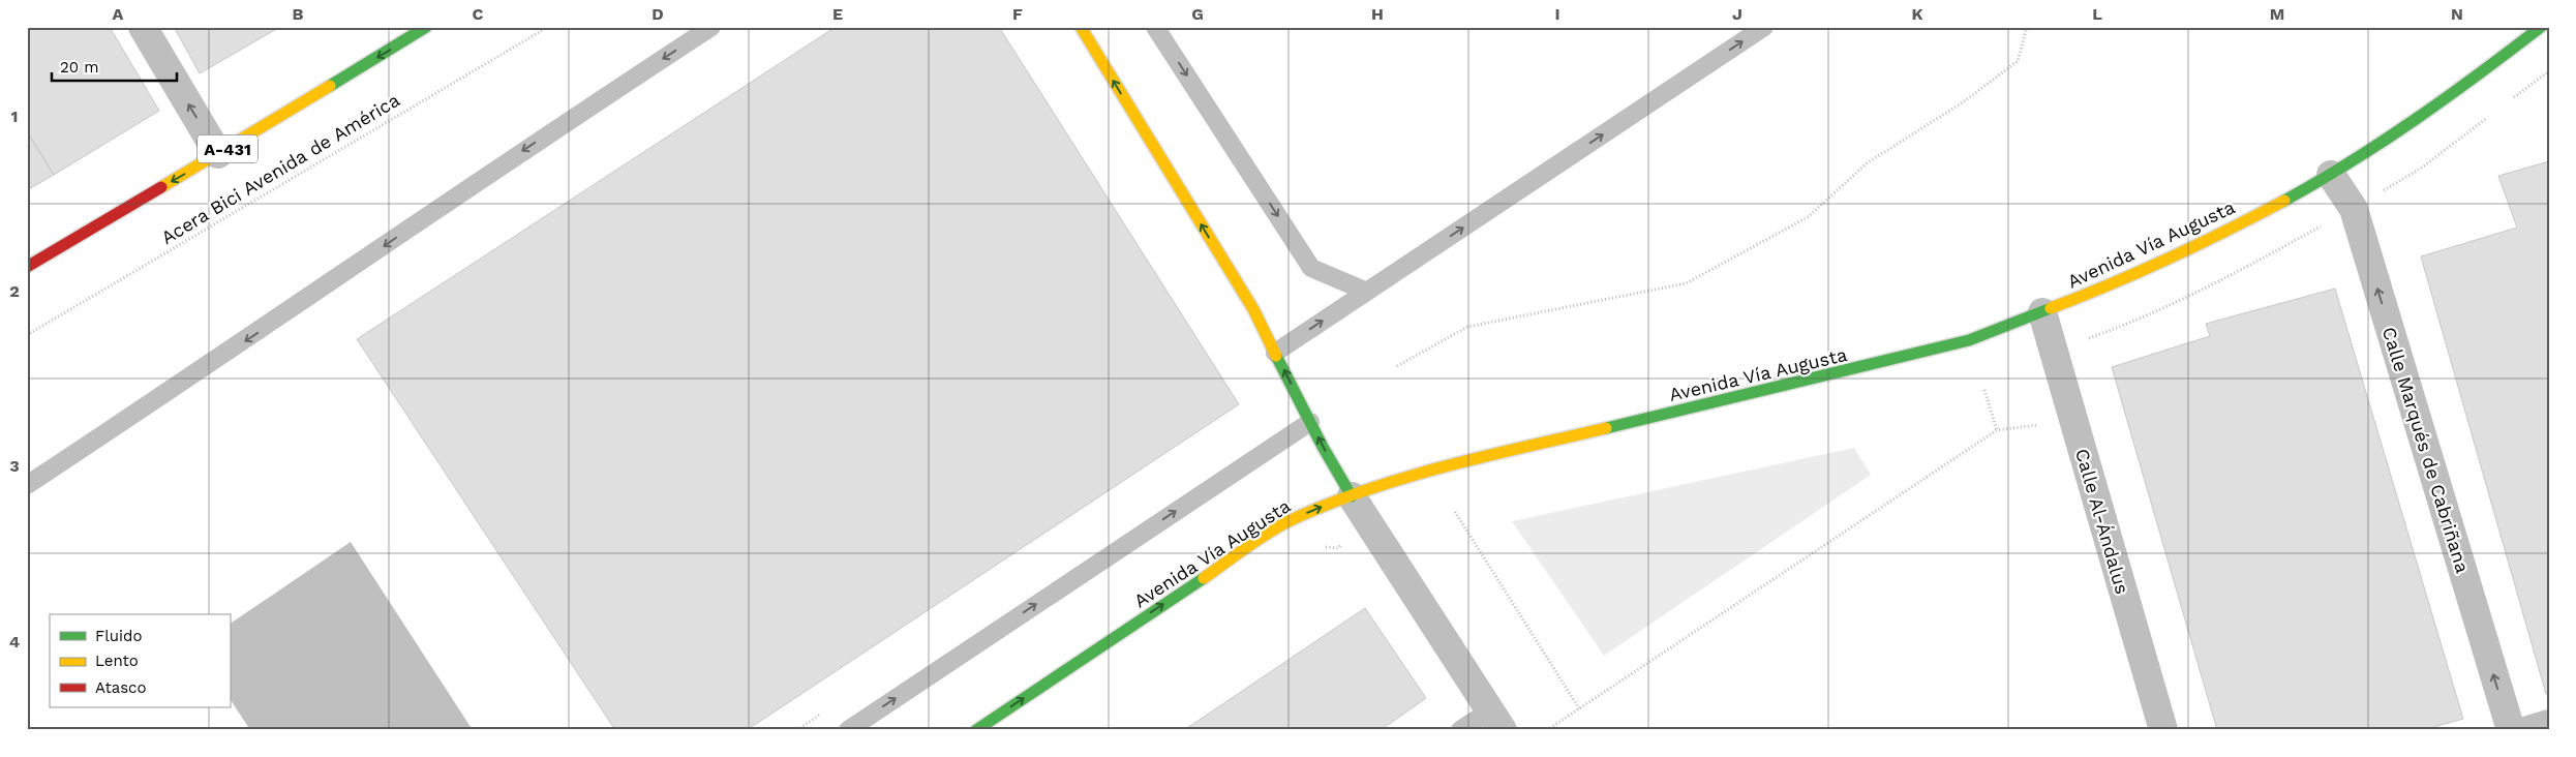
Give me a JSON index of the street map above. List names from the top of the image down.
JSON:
{
  "streets": {
    "main road": ["A-431", "Avenida Vía Augusta"],
    "street": ["Calle Marqués de Cabriñana", "Calle Al-Ándalus"],
    "path": ["Acera Bici Avenida de América"]
  },
  "crossings": [
    ["Avenida Vía Augusta", "Calle Marqués de Cabriñana"],
    ["Avenida Vía Augusta", "Calle Al-Ándalus"]
  ],
  "one_way": ["Calle Marqués de Cabriñana"],
  "legend": ["Fluido", "Lento", "Atasco"],
  "scale_bar": "20 m",
  "grid": {
    "columns": [
      "A",
      "B",
      "C",
      "D",
      "E",
      "F",
      "G",
      "H",
      "I",
      "J",
      "K",
      "L",
      "M",
      "N"
    ],
    "rows": [
      "1",
      "2",
      "3",
      "4"
    ]
  }
}
